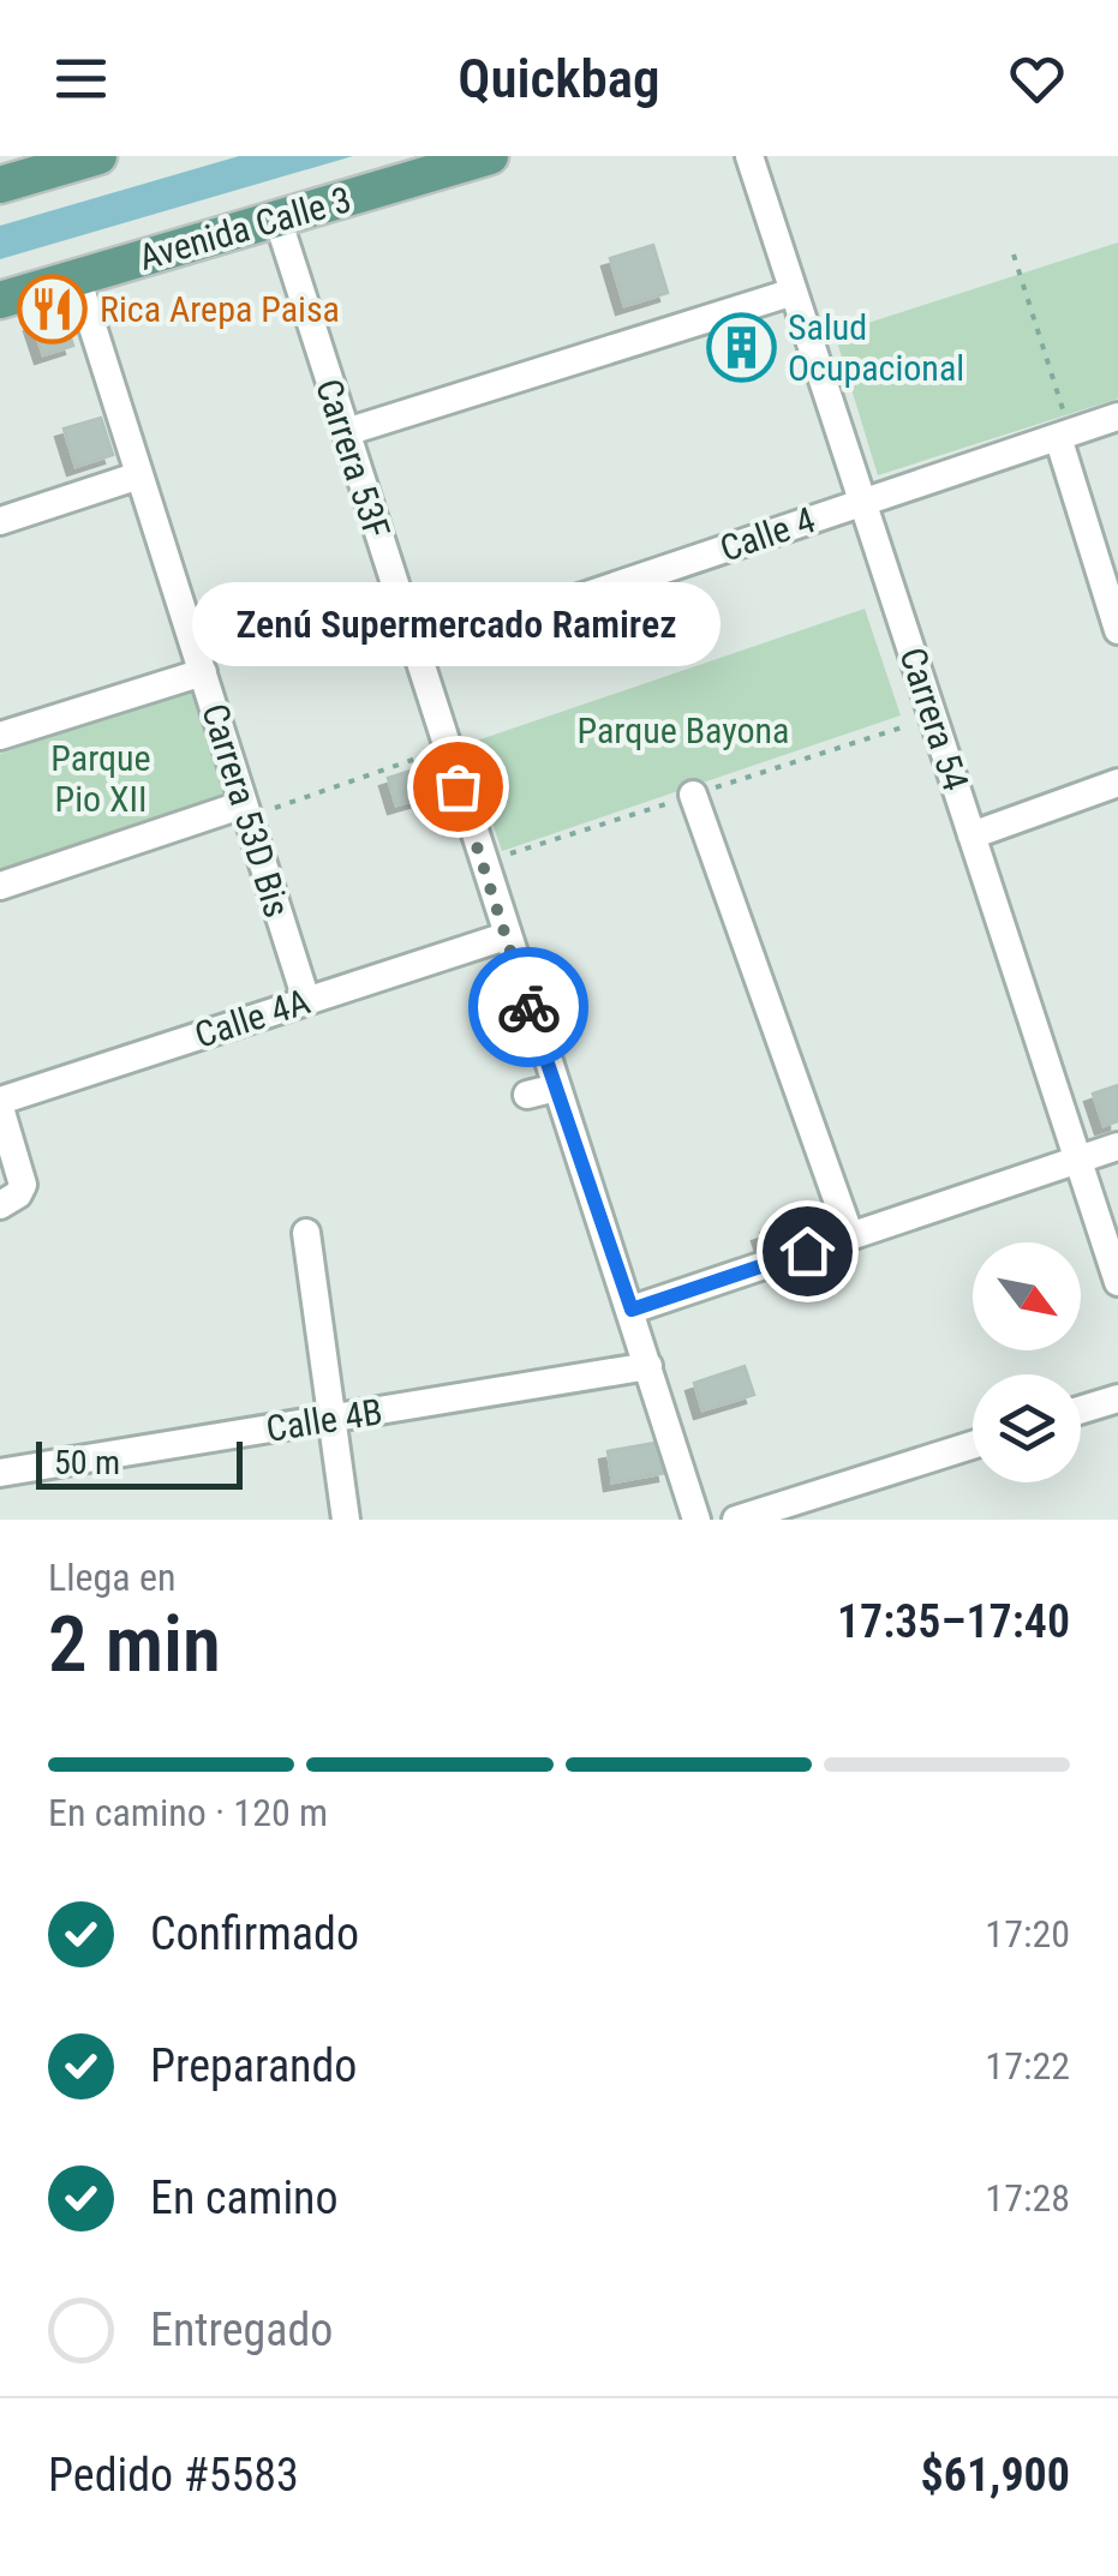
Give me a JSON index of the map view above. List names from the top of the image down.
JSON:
{
  "streets": {
    "main road": ["Avenida Calle 3"],
    "street": [
      "Carrera 53F",
      "Calle 4",
      "Carrera 54",
      "Carrera 53D Bis",
      "Calle 4A",
      "Calle 4B"
    ]
  },
  "crossings": [
    ["Avenida Calle 3", "Carrera 53F"],
    ["Avenida Calle 3", "Carrera 53D Bis"],
    ["Carrera 53F", "Calle 4"],
    ["Carrera 53F", "Calle 4A"],
    ["Carrera 53F", "Calle 4B"],
    ["Calle 4", "Carrera 54"],
    ["Carrera 53D Bis", "Calle 4A"]
  ],
  "parks": ["Parque Bayona", "Parque Pio XII"],
  "places": {
    "restaurant": ["Rica Arepa Paisa"],
    "building": ["Salud Ocupacional"],
    "other": ["Zenú Supermercado Ramirez"]
  },
  "scale_bar": "50 m",
  "north": "bottom right",
  "page": {
    "header": "Quickbag",
    "bubble": "Zenú Supermercado Ramirez",
    "scale": "50 m",
    "heading": ["2 min", "Llega en", "17:35–17:40"],
    "panel": ["Pedido #5583", "$61,900"],
    "bar": "En camino · 120 m",
    "list": [
      ["Confirmado", "17:20"],
      ["Preparando", "17:22"],
      ["En camino", "17:28"],
      "Entregado"
    ]
  }
}
